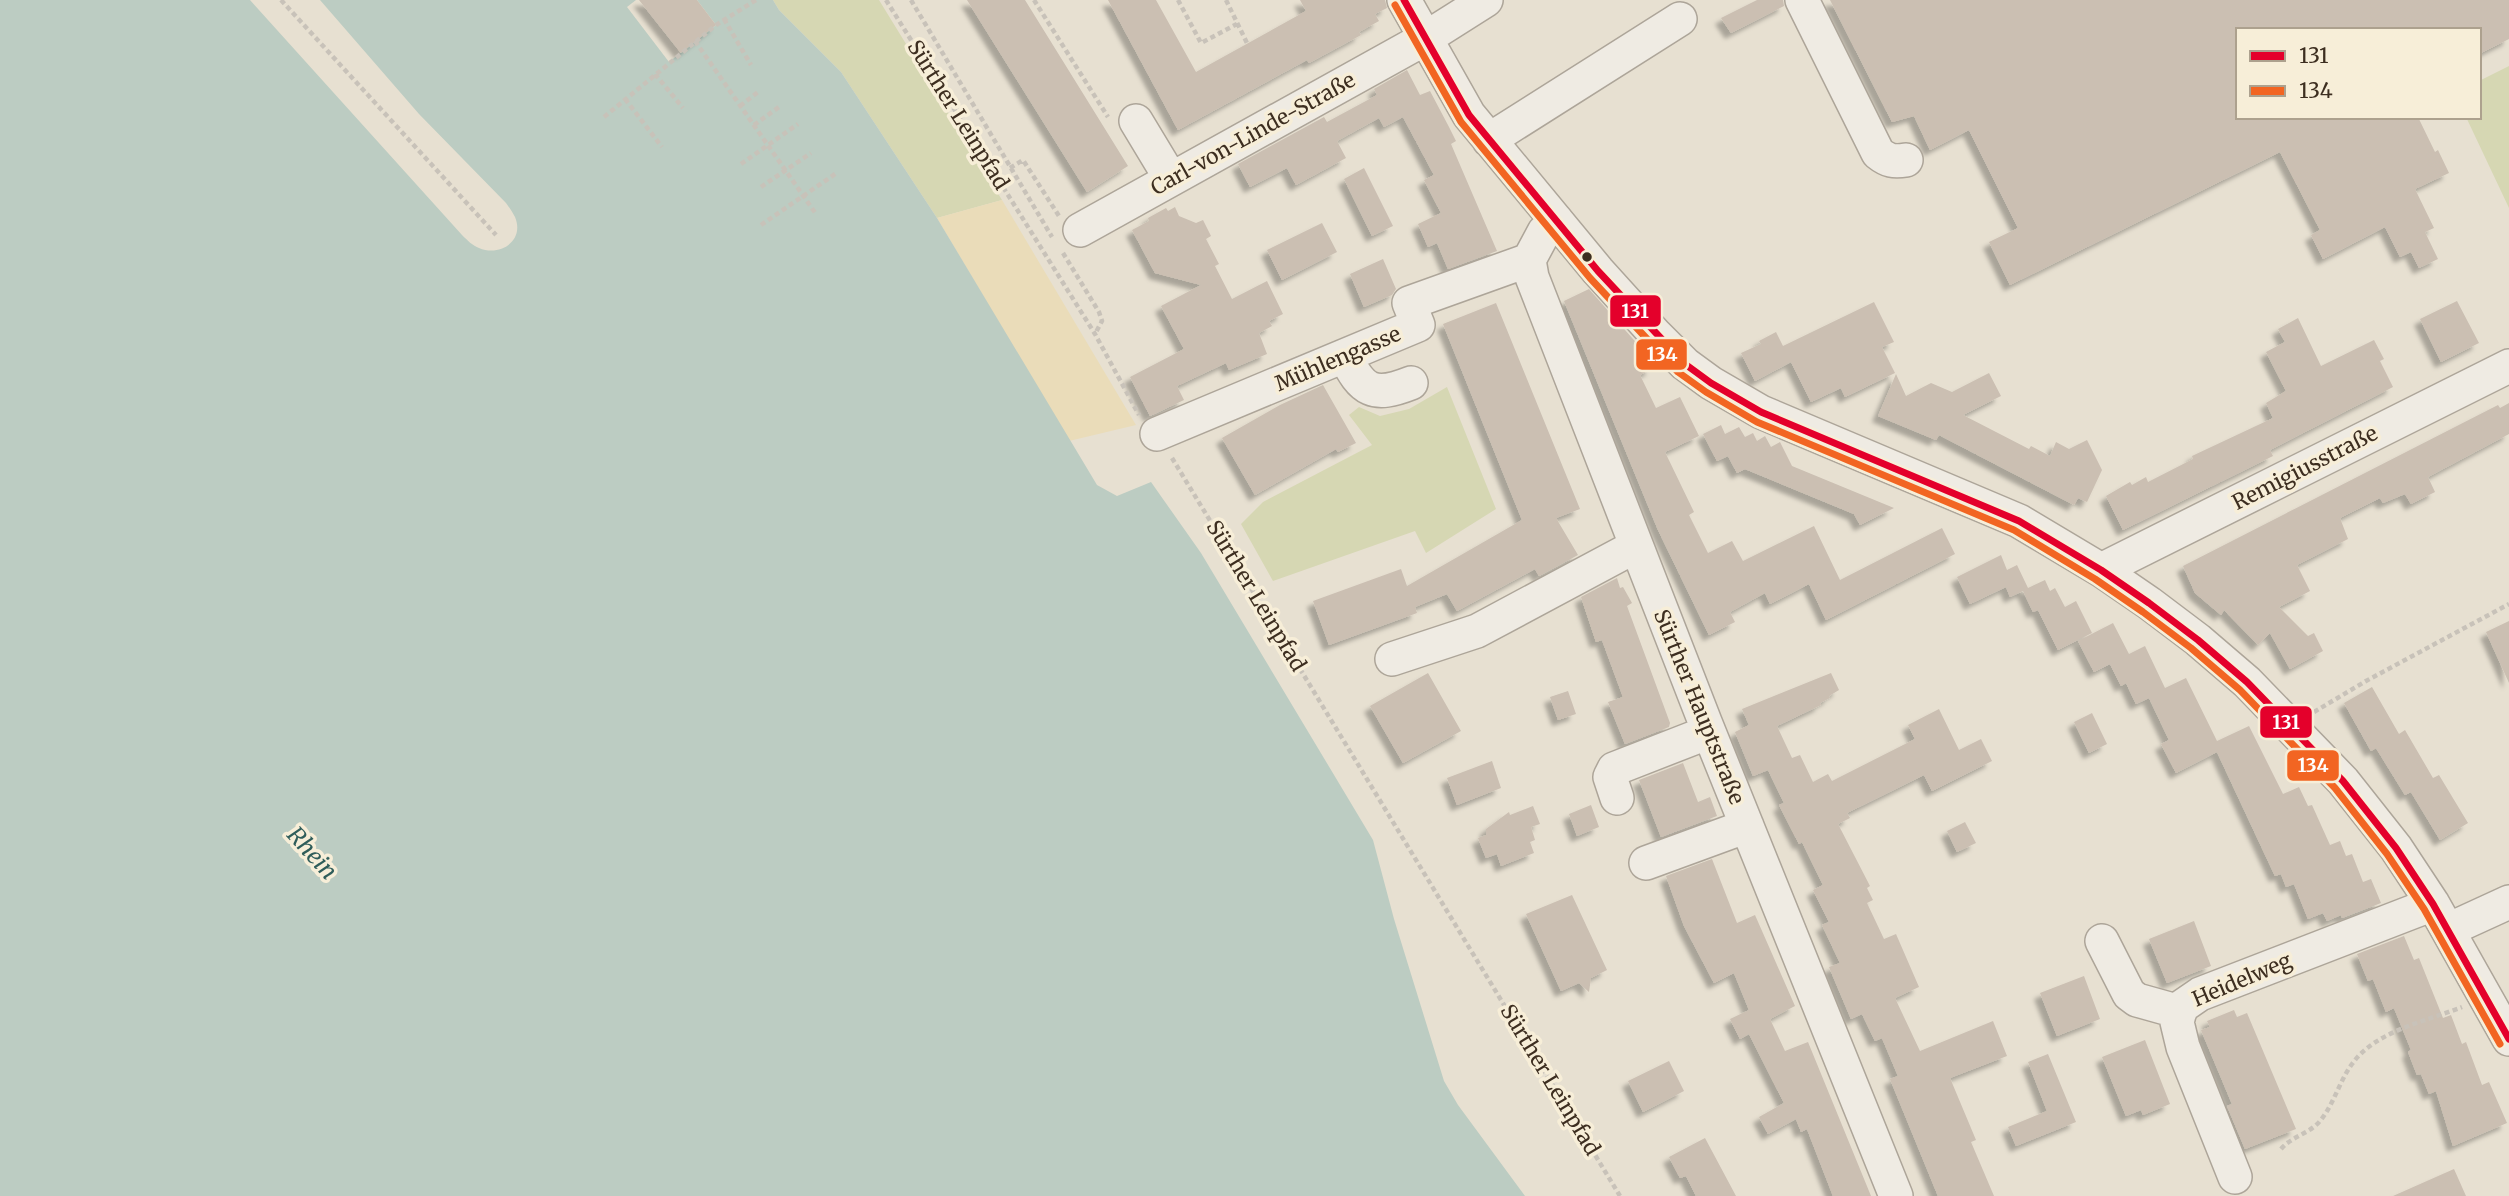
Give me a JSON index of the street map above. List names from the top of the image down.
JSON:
{
  "streets": {
    "street": [
      "Carl-von-Linde-Straße",
      "Mühlengasse",
      "Remigiusstraße",
      "Sürther Hauptstraße",
      "Heidelweg"
    ],
    "path": ["Sürther Leinpfad"]
  },
  "crossings": [
    ["Sürther Leinpfad", "Mühlengasse"],
    ["Mühlengasse", "Sürther Hauptstraße"]
  ],
  "water": ["Rhein"],
  "lines": ["transit line 131", "transit line 134"],
  "legend": ["131", "134"]
}
